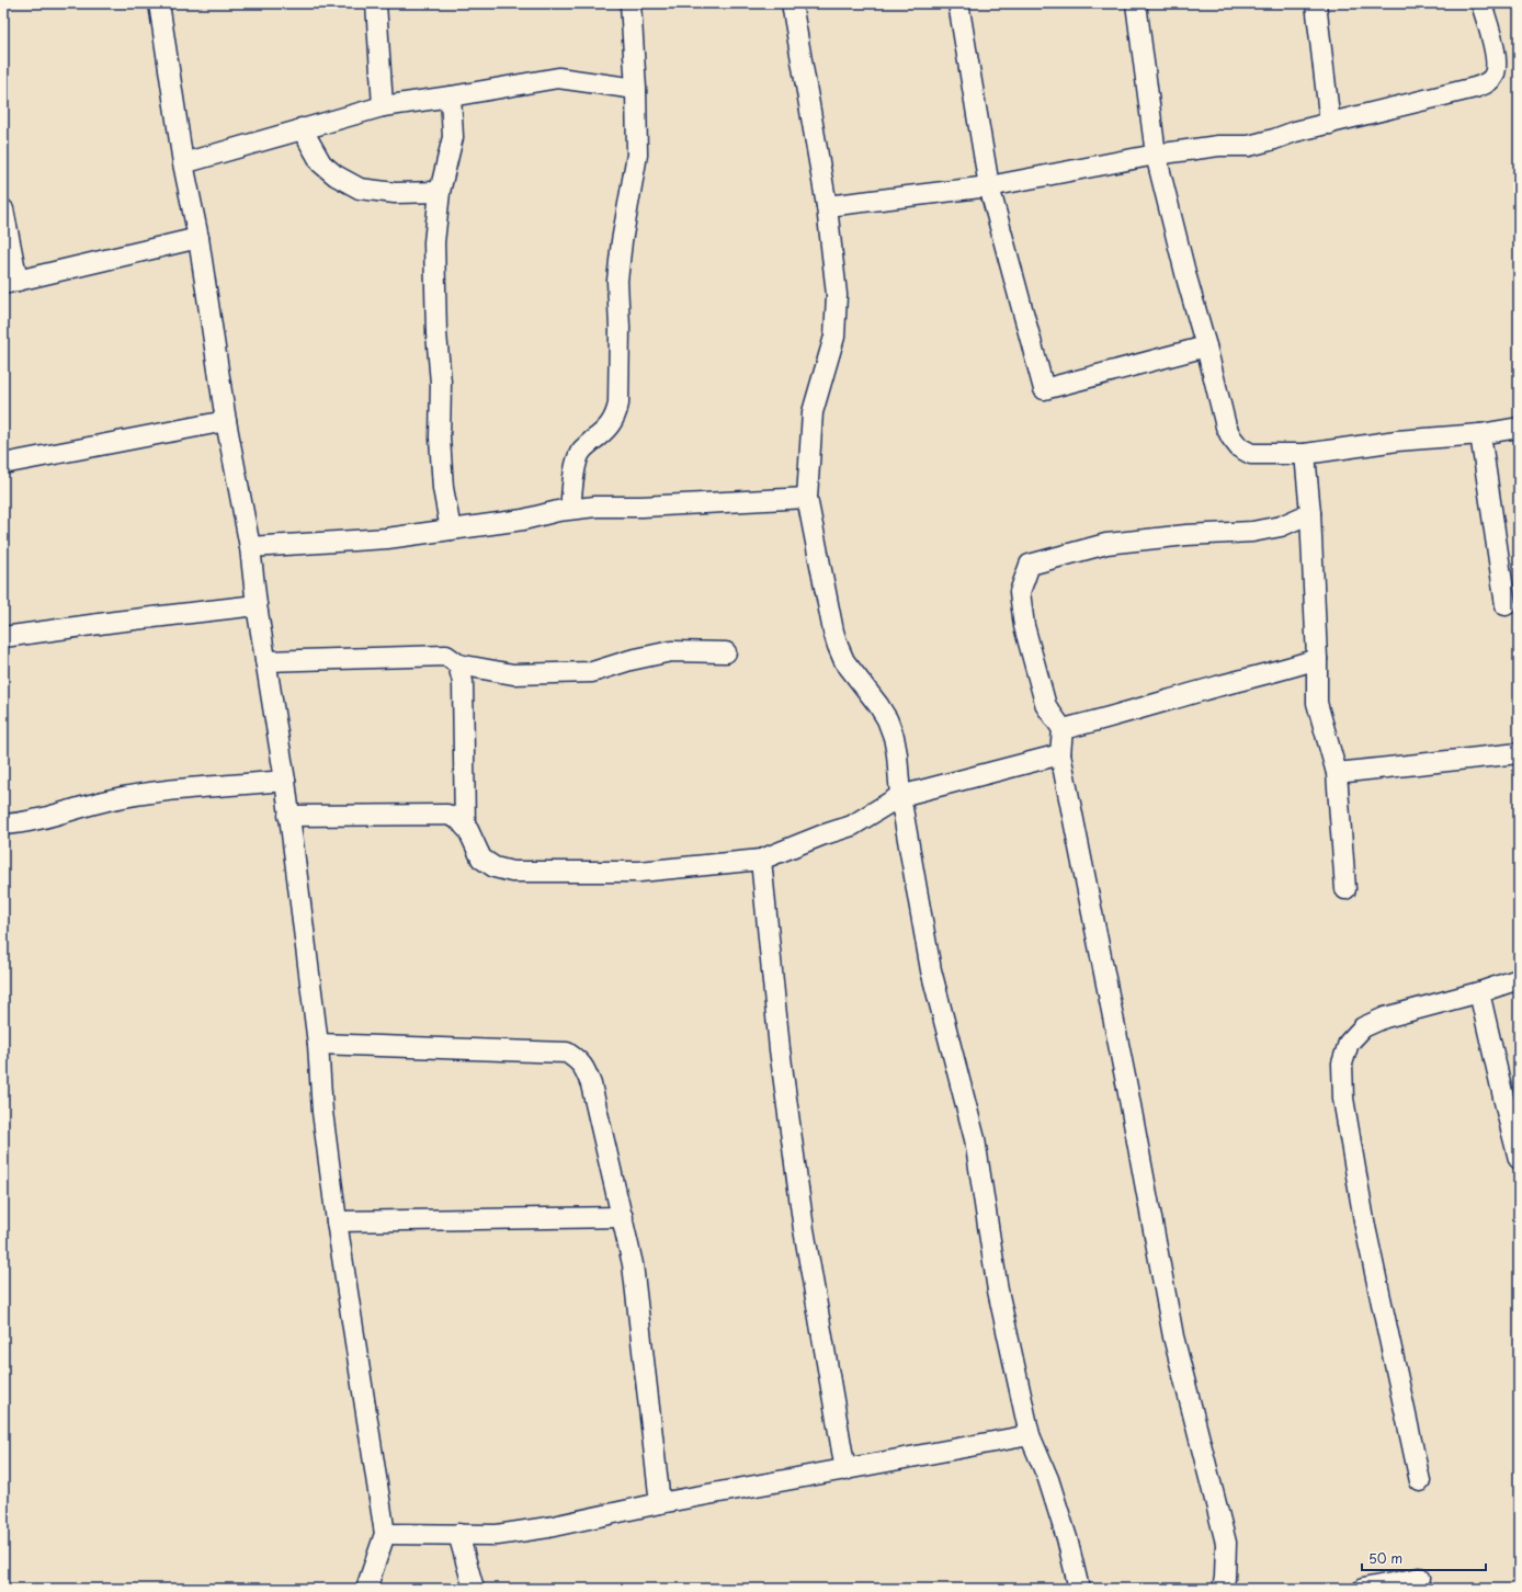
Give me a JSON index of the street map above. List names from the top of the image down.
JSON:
{
  "scale_bar": "50 m"
}
